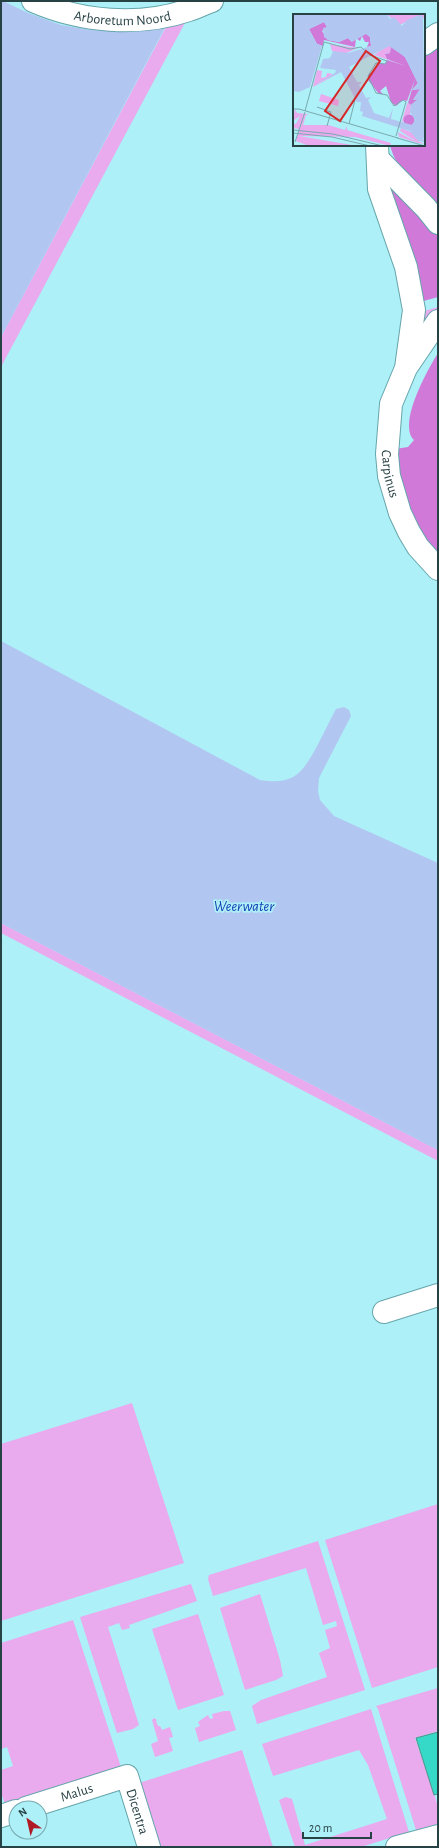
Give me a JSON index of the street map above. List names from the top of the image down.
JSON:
{
  "streets": {
    "street": [
      "Arboretum Noord",
      "Carpinus",
      "Malus",
      "Dicentra"
    ]
  },
  "crossings": [
    ["Malus", "Dicentra"]
  ],
  "water": ["Weerwater"],
  "scale_bar": "20 m",
  "north": "top left"
}
